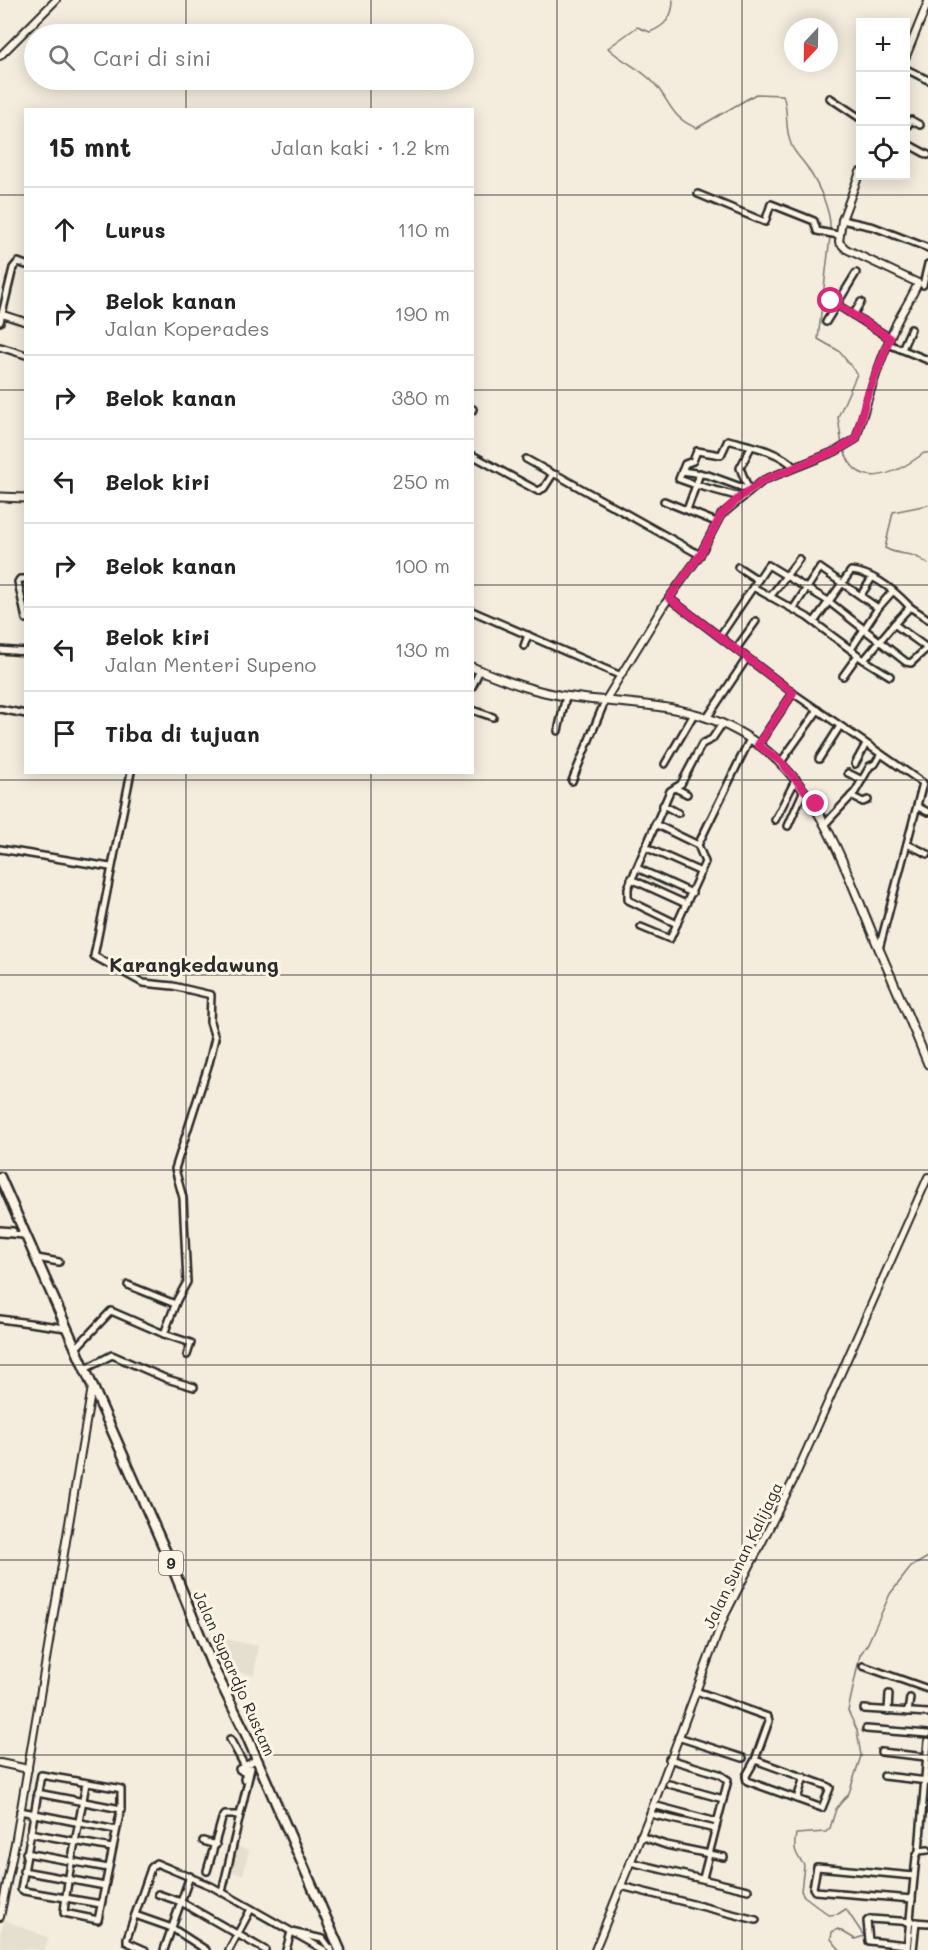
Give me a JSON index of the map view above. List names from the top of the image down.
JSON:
{
  "streets": {
    "highway": ["9", "Jalan Supardjo Rustam"],
    "street": ["Jalan Sunan Kalijaga"]
  },
  "districts": ["Karangkedawung"],
  "north": "bottom",
  "page": {
    "map_buttons": ["+", "−"],
    "search": "Cari di sini",
    "heading": ["15 mnt", "Jalan kaki · 1.2 km"],
    "list": [
      ["Lurus", "110 m"],
      ["Belok kanan", "Jalan Koperades", "190 m"],
      ["Belok kanan", "380 m"],
      ["Belok kiri", "250 m"],
      ["Belok kanan", "100 m"],
      ["Belok kiri", "Jalan Menteri Supeno", "130 m"],
      "Tiba di tujuan"
    ]
  }
}
